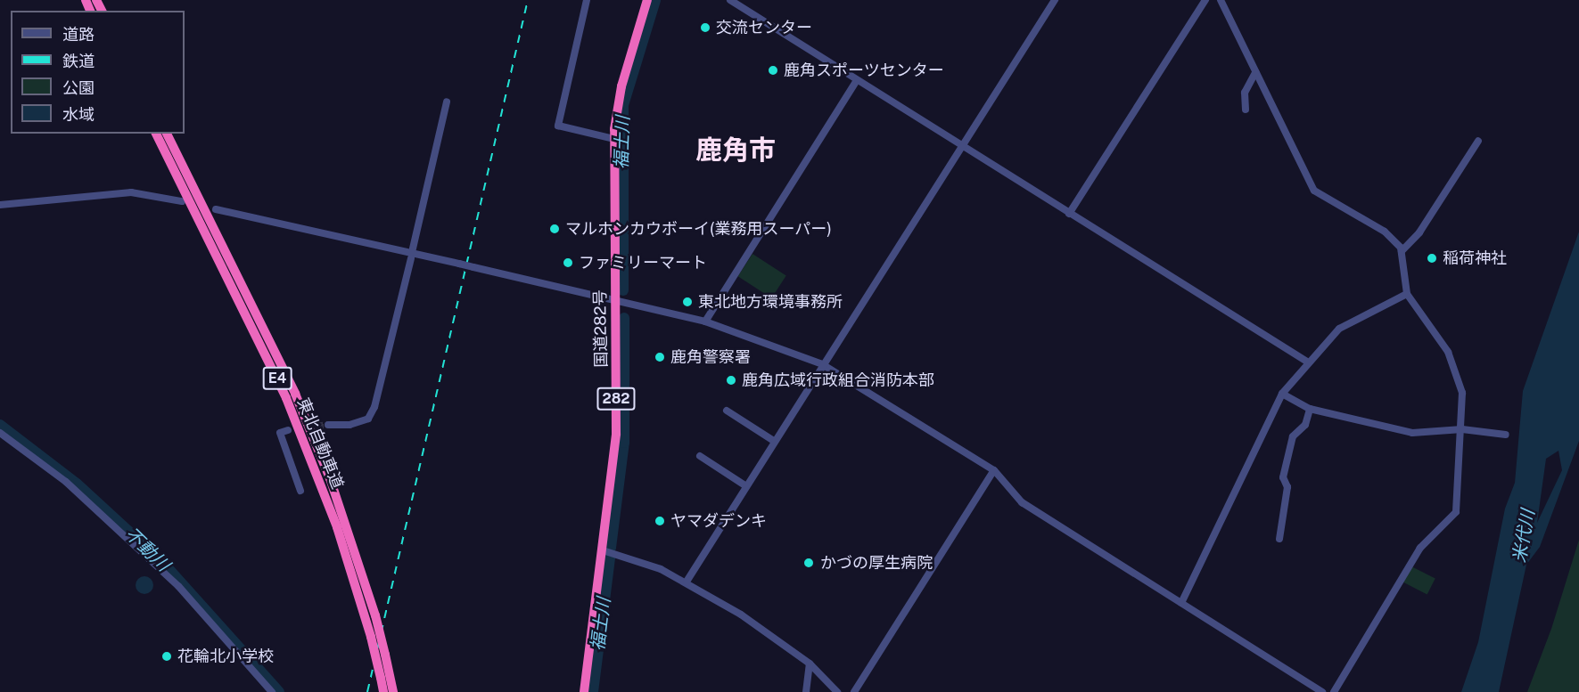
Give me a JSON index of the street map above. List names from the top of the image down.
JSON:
{
  "streets": {
    "highway": [
      "国道282号",
      "E4",
      "282",
      "東北自動車道"
    ]
  },
  "districts": ["鹿角市"],
  "water": ["福士川", "米代川", "不動川"],
  "places": [
    "交流センター",
    "鹿角スポーツセンター",
    "マルホンカウボーイ(業務用スーパー)",
    "稲荷神社",
    "ファミリーマート",
    "東北地方環境事務所",
    "鹿角警察署",
    "鹿角広域行政組合消防本部",
    "ヤマダデンキ",
    "かづの厚生病院",
    "花輪北小学校"
  ],
  "legend": [
    "道路",
    "鉄道",
    "公園",
    "水域"
  ]
}
